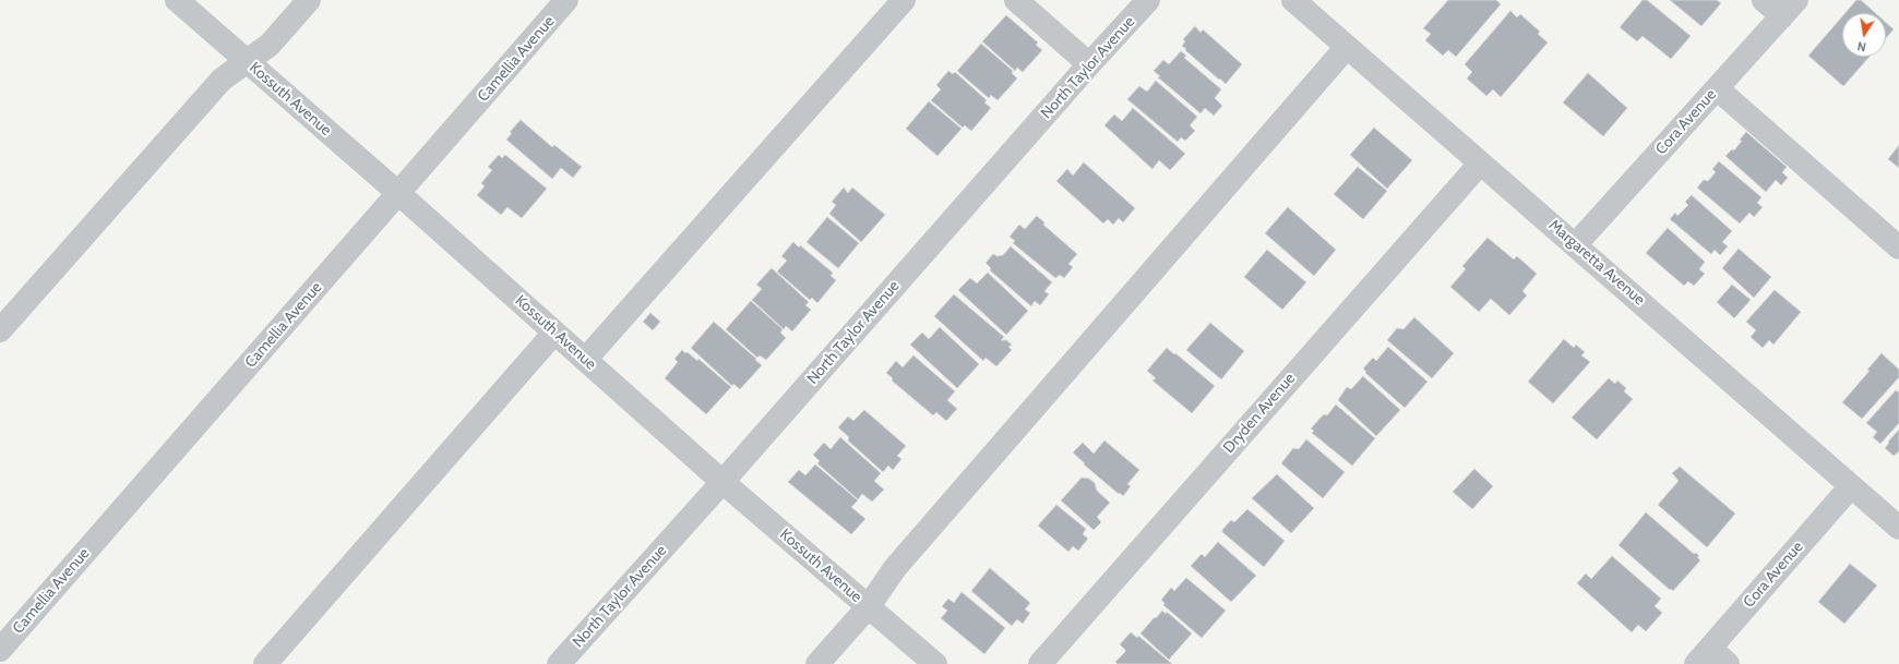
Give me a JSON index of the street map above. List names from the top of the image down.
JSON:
{
  "streets": {
    "street": [
      "Camellia Avenue",
      "North Taylor Avenue",
      "Kossuth Avenue",
      "Cora Avenue",
      "Margaretta Avenue",
      "Dryden Avenue"
    ]
  },
  "crossings": [
    ["Camellia Avenue", "Kossuth Avenue"],
    ["North Taylor Avenue", "Kossuth Avenue"],
    ["Cora Avenue", "Margaretta Avenue"],
    ["Margaretta Avenue", "Dryden Avenue"]
  ],
  "north": "bottom"
}
